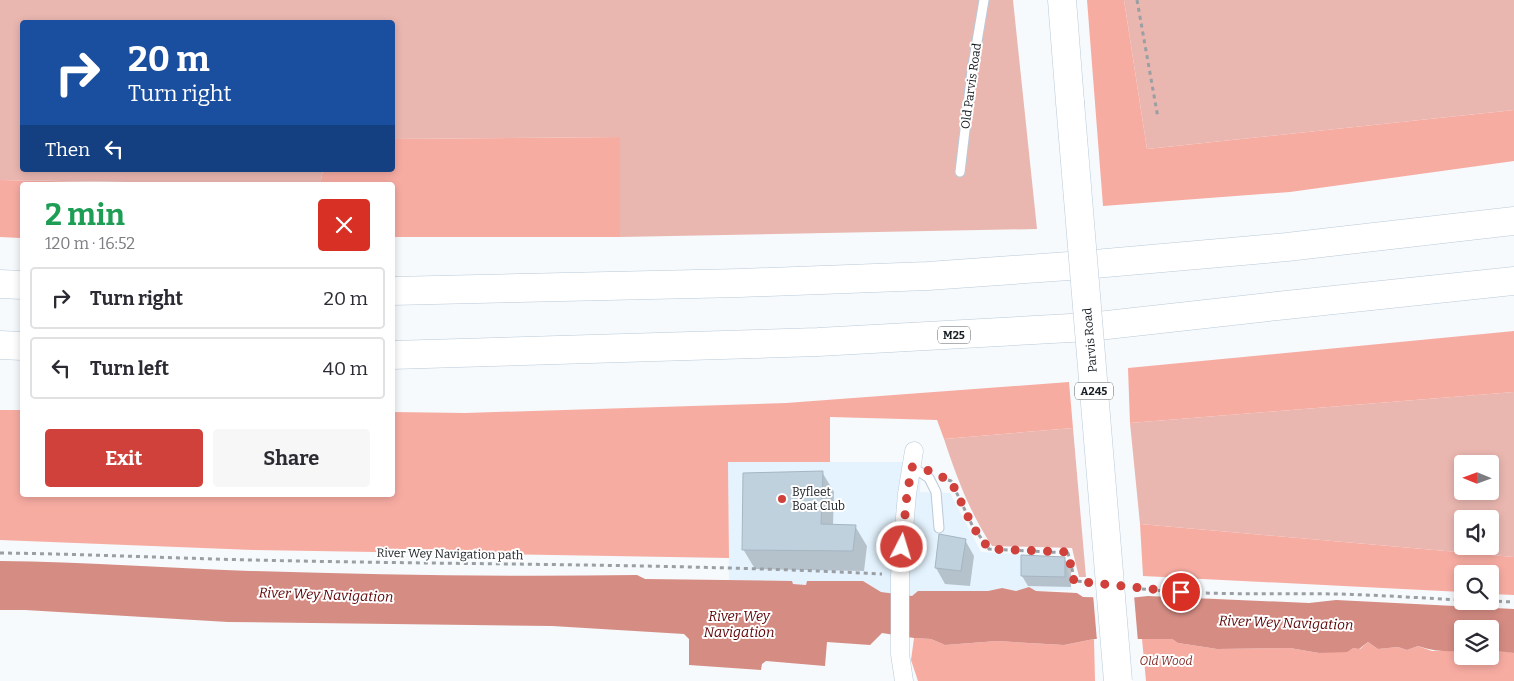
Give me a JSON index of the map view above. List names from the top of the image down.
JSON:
{
  "streets": {
    "main road": ["M25", "Parvis Road", "A245"],
    "lane": ["Old Parvis Road"],
    "path": ["River Wey Navigation path"]
  },
  "water": ["River Wey Navigation"],
  "parks": ["Old Wood"],
  "places": ["Byfleet Boat Club"],
  "north": "left",
  "page": {
    "turn": ["20 m", "Turn right"],
    "then": "Then",
    "heading": ["2 min", "120 m · 16:52"],
    "list": [
      {
        "name": "Turn right",
        "value": "20 m"
      },
      {
        "name": "Turn left",
        "value": "40 m"
      }
    ],
    "buttons": ["Exit", "Share"]
  }
}
